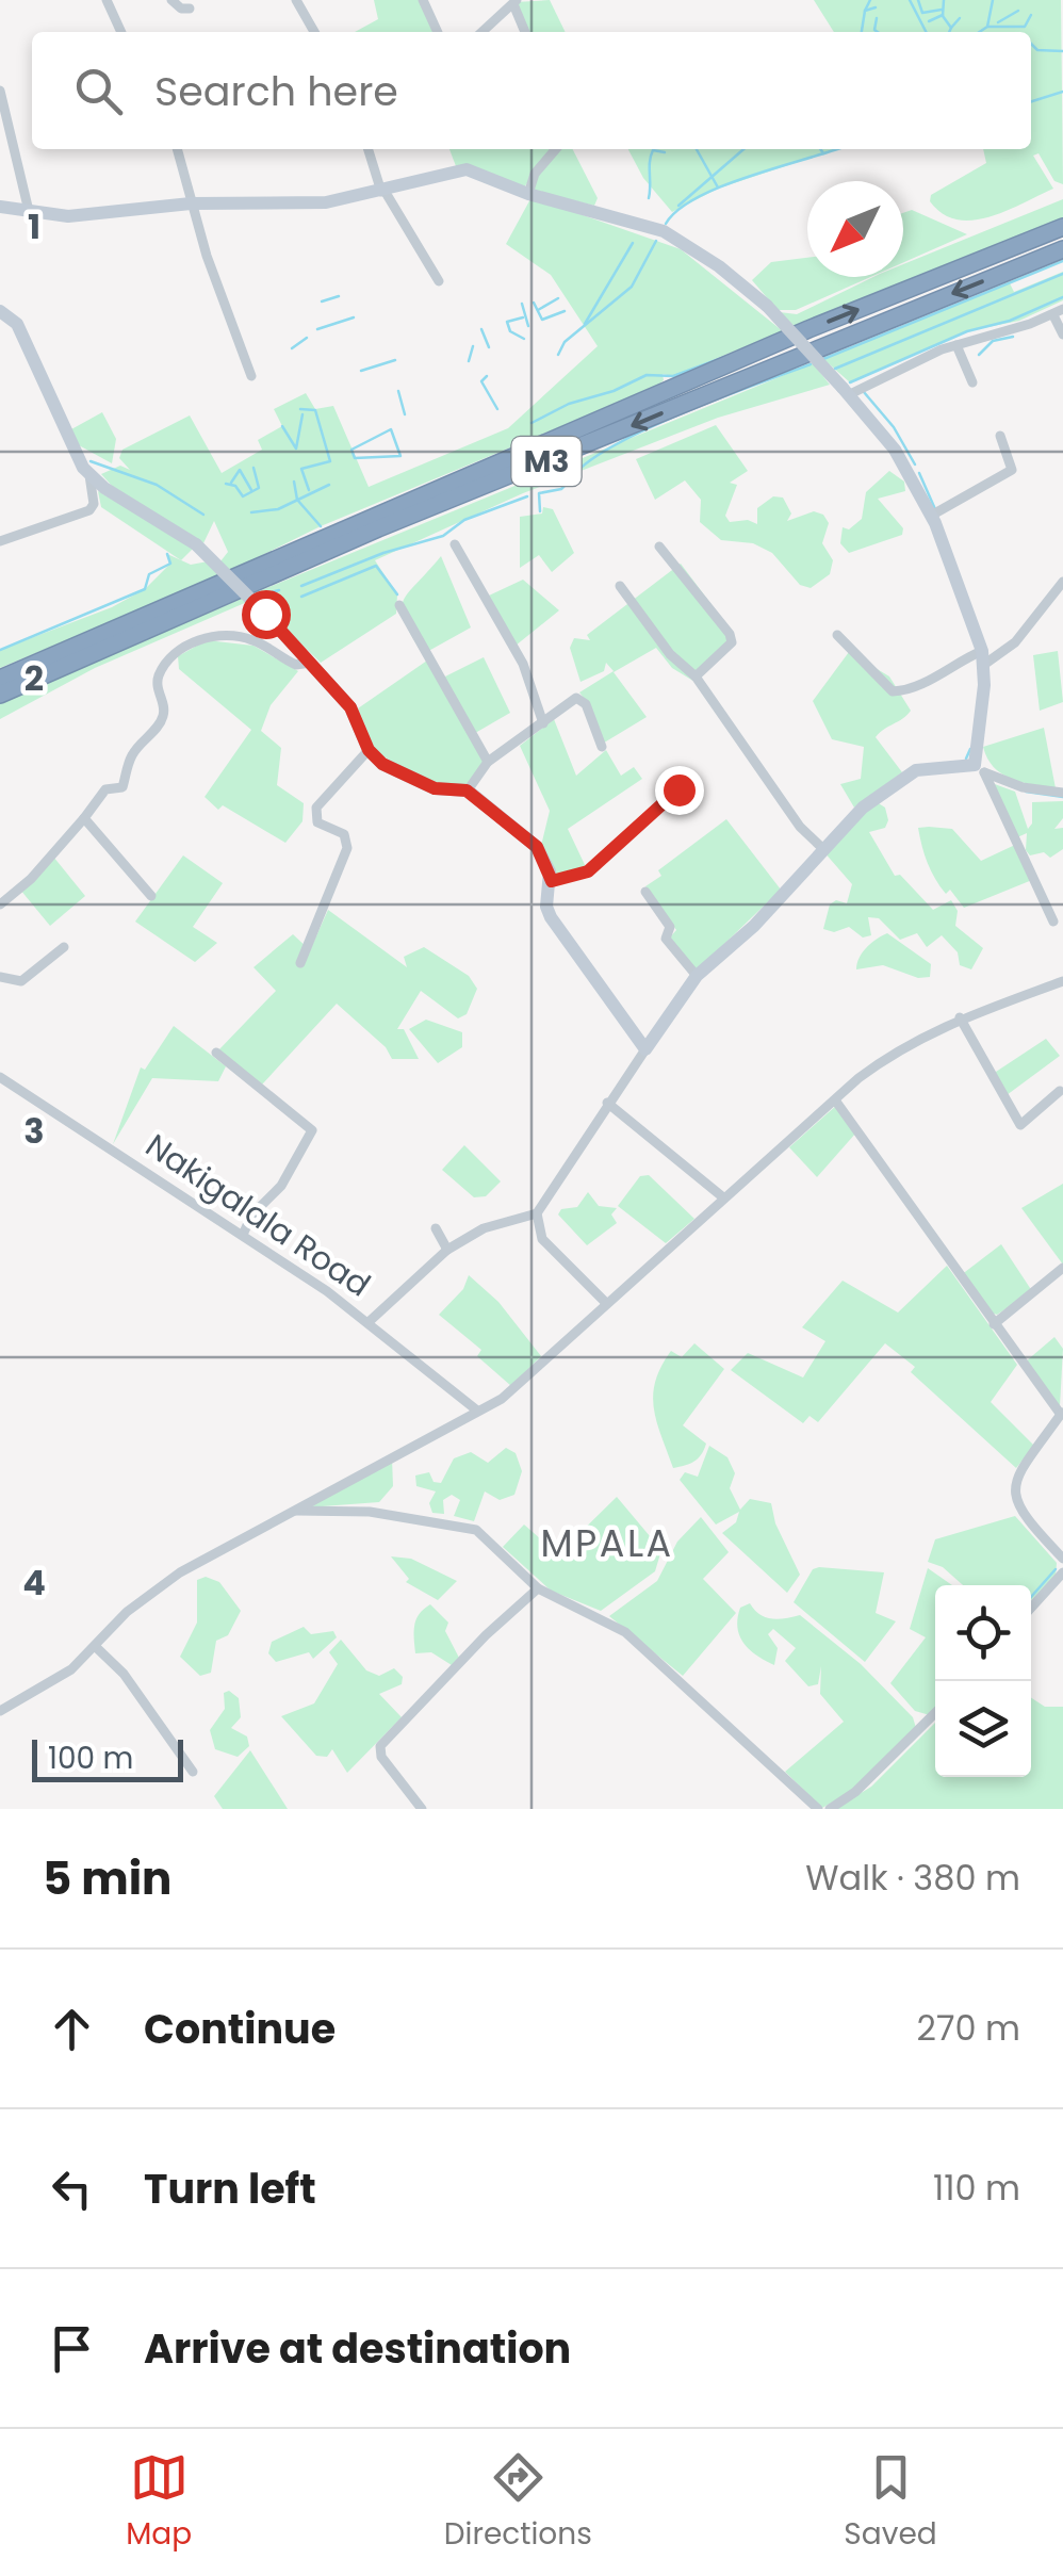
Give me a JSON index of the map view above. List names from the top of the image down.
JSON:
{
  "streets": {
    "highway": ["M3"],
    "street": ["Nakigalala Road"]
  },
  "districts": ["MPALA"],
  "scale_bar": "100 m",
  "north": "bottom left",
  "page": {
    "search": "Search here",
    "scale": "100 m",
    "heading": ["5 min", "Walk · 380 m"],
    "list": [
      ["Continue", "270 m"],
      ["Turn left", "110 m"],
      "Arrive at destination"
    ],
    "nav": ["Map", "Directions", "Saved"]
  },
  "grid": {
    "rows": [
      "1",
      "2",
      "3",
      "4"
    ]
  }
}
